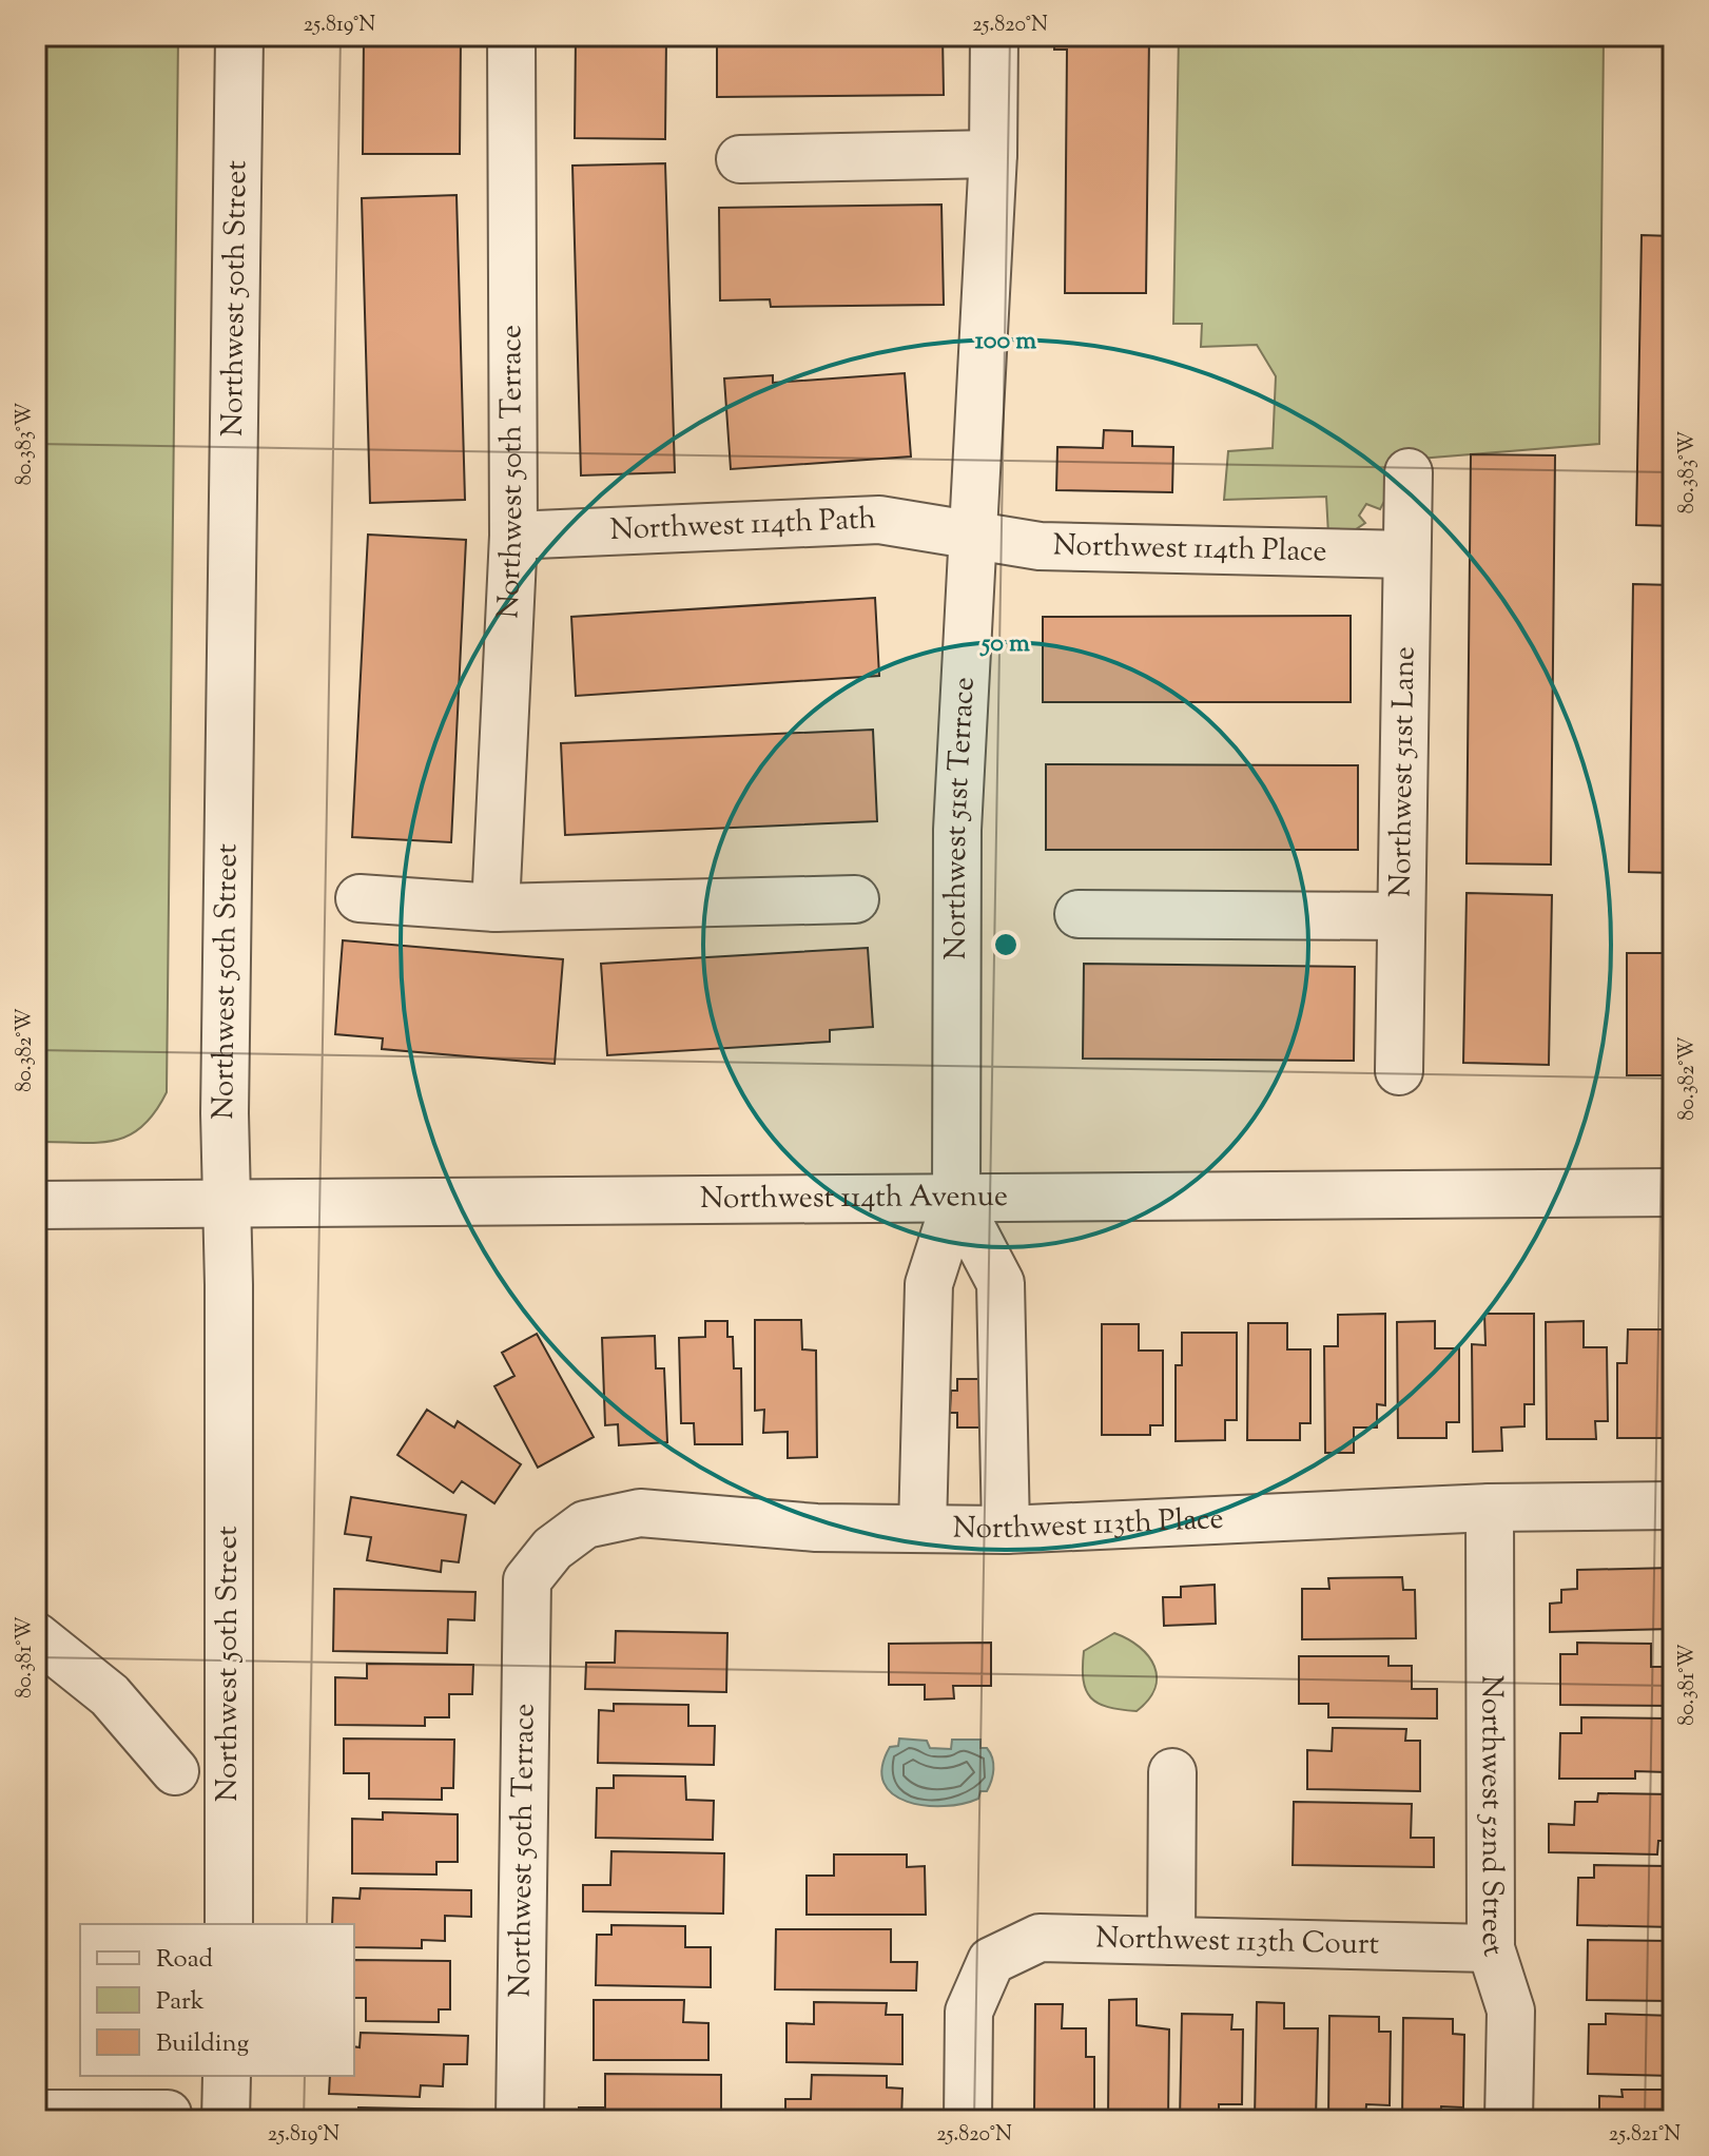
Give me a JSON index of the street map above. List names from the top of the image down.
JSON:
{
  "streets": {
    "street": [
      "Northwest 50th Street",
      "Northwest 50th Terrace",
      "Northwest 114th Path",
      "Northwest 114th Place",
      "Northwest 51st Lane",
      "Northwest 51st Terrace",
      "Northwest 114th Avenue",
      "Northwest 113th Place",
      "Northwest 52nd Street",
      "Northwest 113th Court"
    ]
  },
  "crossings": [
    ["Northwest 50th Street", "Northwest 114th Avenue"],
    ["Northwest 50th Terrace", "Northwest 114th Path"],
    ["Northwest 50th Terrace", "Northwest 113th Place"],
    ["Northwest 114th Path", "Northwest 114th Place"],
    ["Northwest 114th Path", "Northwest 51st Terrace"],
    ["Northwest 114th Place", "Northwest 51st Lane"],
    ["Northwest 114th Place", "Northwest 51st Terrace"],
    ["Northwest 51st Terrace", "Northwest 114th Avenue"],
    ["Northwest 51st Terrace", "Northwest 113th Place"],
    ["Northwest 113th Place", "Northwest 52nd Street"],
    ["Northwest 52nd Street", "Northwest 113th Court"]
  ],
  "legend": ["Road", "Park", "Building"],
  "coordinates": [
    "25.819°N",
    "25.820°N",
    "80.383°W",
    "80.382°W",
    "80.381°W",
    "25.821°N"
  ],
  "rings": ["100 m", "50 m"]
}
